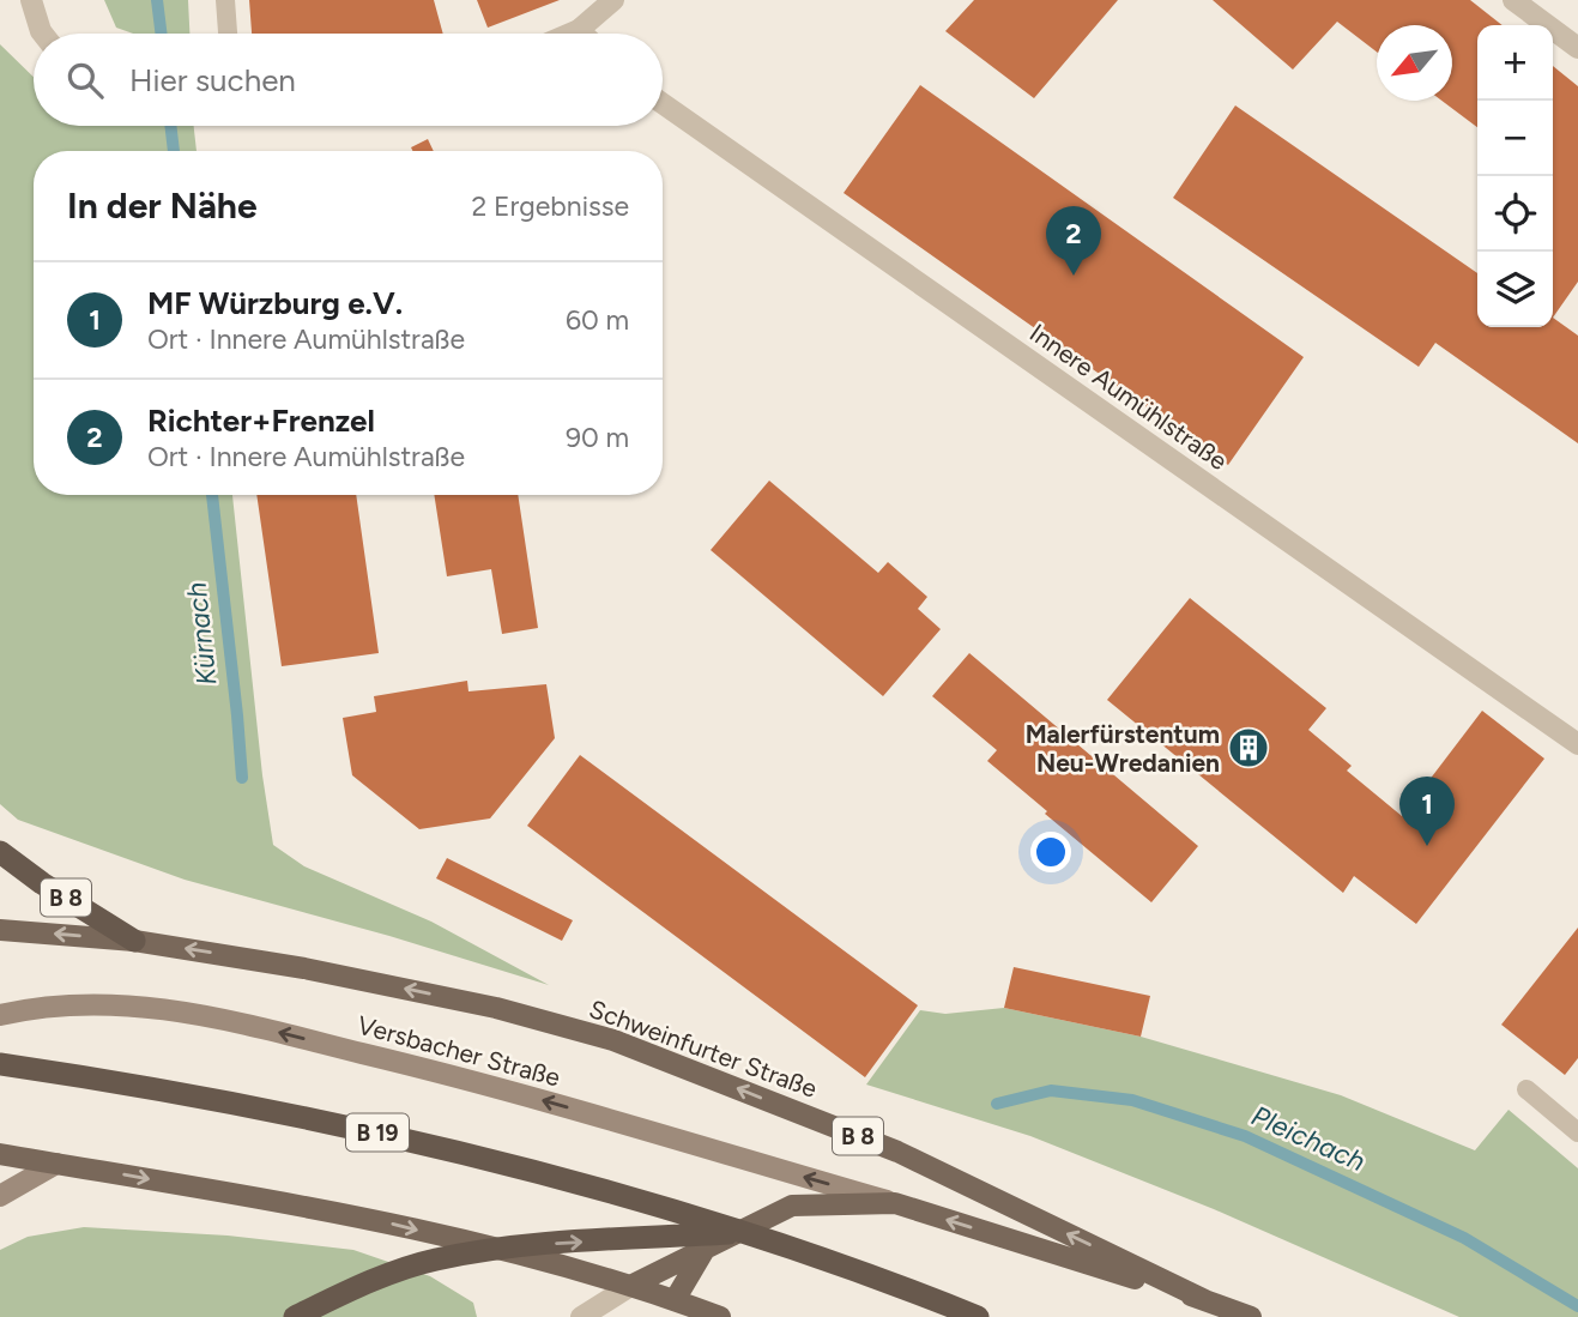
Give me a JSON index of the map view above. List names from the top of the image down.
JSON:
{
  "streets": {
    "highway": ["B 8", "B 19"],
    "main road": ["Schweinfurter Straße", "Versbacher Straße"],
    "street": ["Innere Aumühlstraße"]
  },
  "crossings": [
    ["B 8", "Schweinfurter Straße"],
    ["Schweinfurter Straße", "Versbacher Straße"]
  ],
  "one_way": ["Schweinfurter Straße"],
  "water": ["Kürnach", "Pleichach"],
  "places": {
    "building": ["Malerfürstentum Neu-Wredanien"]
  },
  "north": "bottom left",
  "page": {
    "map_buttons": ["+", "−"],
    "search": "Hier suchen",
    "heading": ["In der Nähe", "2 Ergebnisse"],
    "pins": ["2", "1"],
    "list": [
      {
        "mark": "1",
        "name": "MF Würzburg e.V.",
        "note": "Ort · Innere Aumühlstraße",
        "value": "60 m"
      },
      {
        "mark": "2",
        "name": "Richter+Frenzel",
        "note": "Ort · Innere Aumühlstraße",
        "value": "90 m"
      }
    ]
  }
}
